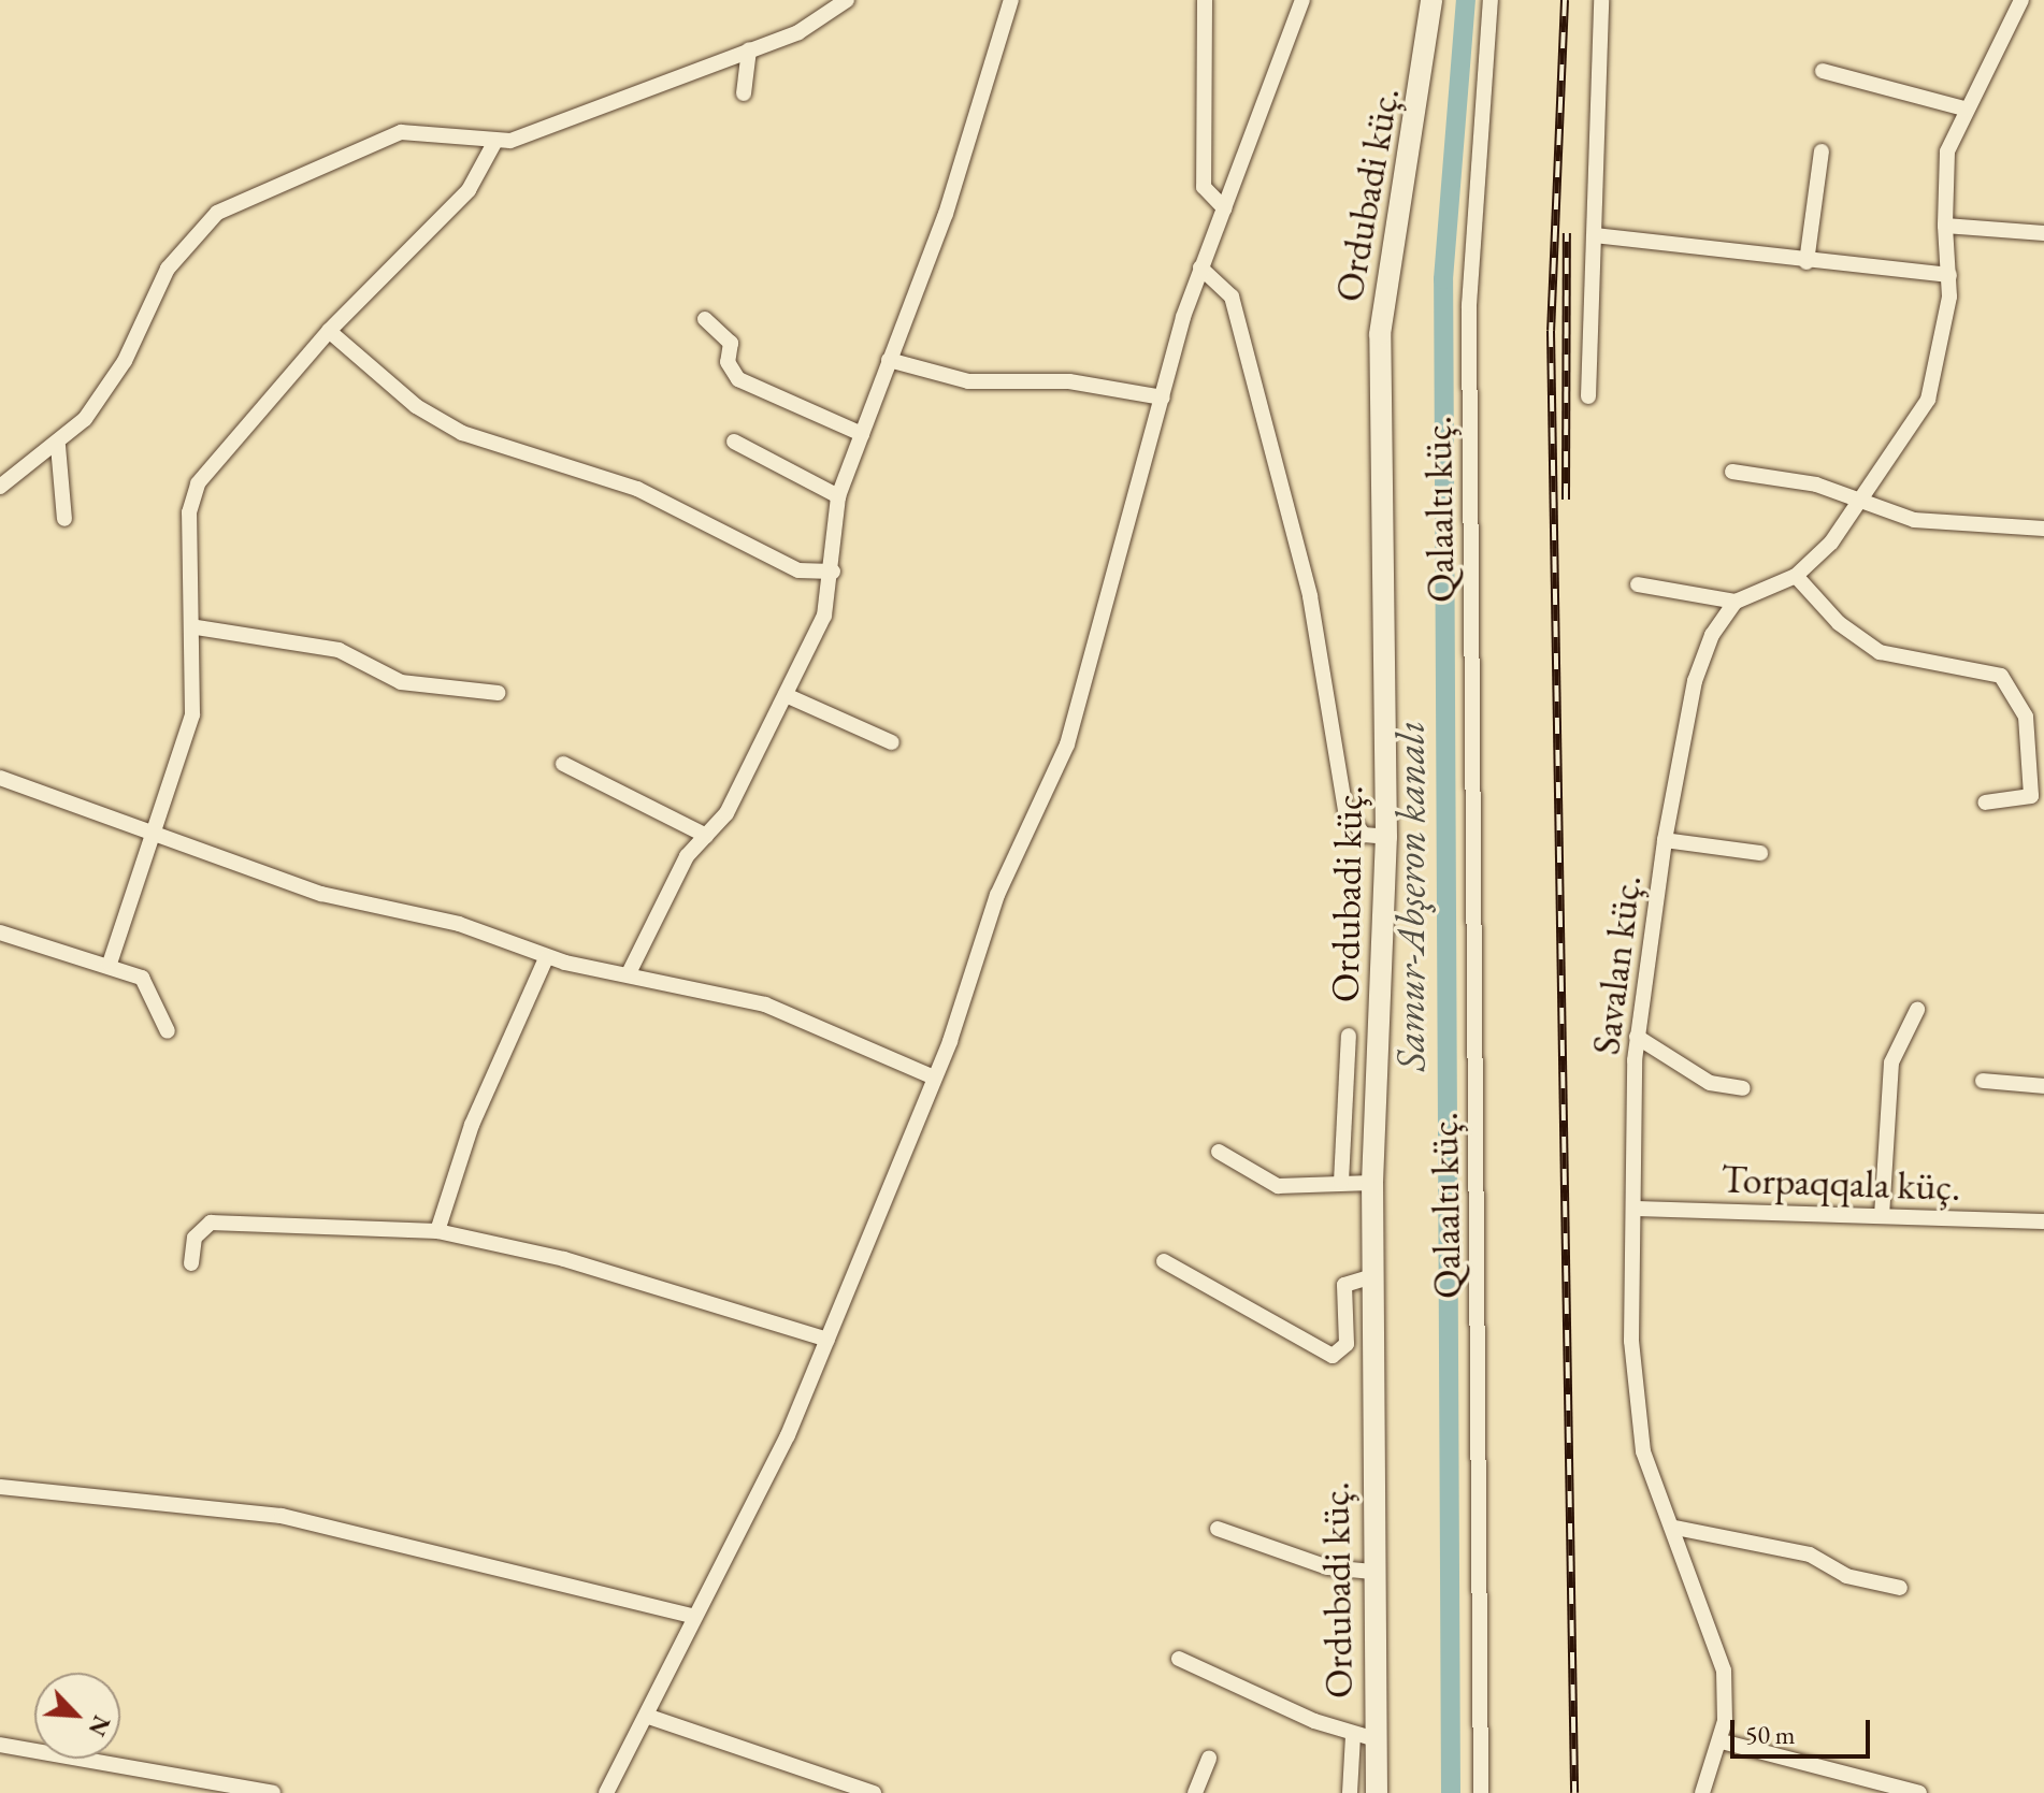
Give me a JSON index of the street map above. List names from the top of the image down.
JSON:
{
  "streets": {
    "street": [
      "Ordubadi küç.",
      "Qalaaltı küç.",
      "Savalan küç.",
      "Torpaqqala küç."
    ]
  },
  "crossings": [
    ["Savalan küç.", "Torpaqqala küç."]
  ],
  "water": ["Samur-Abşeron kanalı"],
  "scale_bar": "50 m",
  "north": "bottom right"
}
